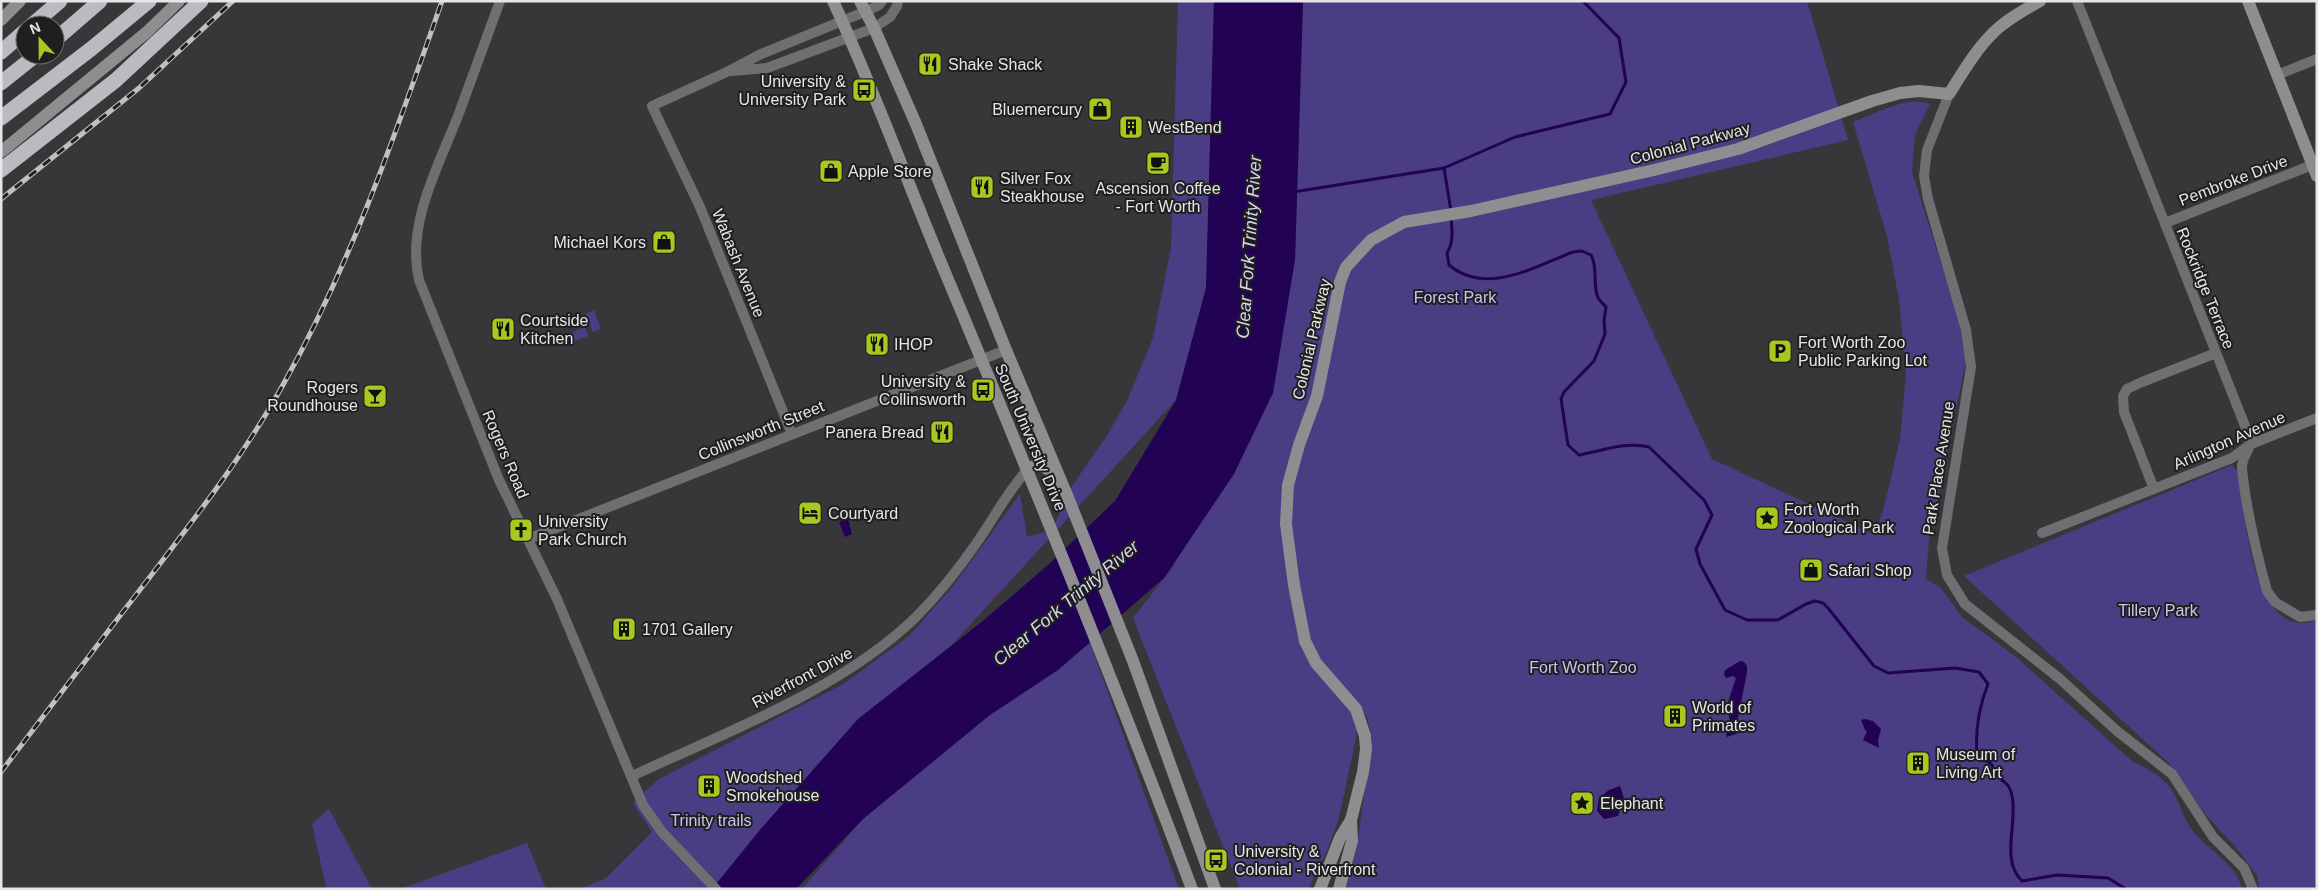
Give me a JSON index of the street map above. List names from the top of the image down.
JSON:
{
  "streets": {
    "main road": ["Colonial Parkway", "South University Drive", "Park Place Avenue"],
    "street": [
      "Pembroke Drive",
      "Wabash Avenue",
      "Rockridge Terrace",
      "Collinsworth Street",
      "Arlington Avenue",
      "Rogers Road",
      "Riverfront Drive"
    ]
  },
  "crossings": [
    ["Colonial Parkway", "Park Place Avenue"],
    ["Pembroke Drive", "Rockridge Terrace"],
    ["Wabash Avenue", "Collinsworth Street"],
    ["Rockridge Terrace", "Arlington Avenue"],
    ["Collinsworth Street", "South University Drive"],
    ["Collinsworth Street", "Rogers Road"],
    ["South University Drive", "Riverfront Drive"],
    ["Rogers Road", "Riverfront Drive"]
  ],
  "water": ["Clear Fork Trinity River"],
  "parks": [
    "Forest Park",
    "Tillery Park",
    "Fort Worth Zoo",
    "Trinity trails"
  ],
  "places": {
    "restaurant": [
      "Shake Shack",
      "Silver Fox Steakhouse",
      "Courtside Kitchen",
      "IHOP",
      "Panera Bread"
    ],
    "bus stop": ["University & University Park", "University & Collinsworth", "University & Colonial - Riverfront"],
    "shop": [
      "Bluemercury",
      "Apple Store",
      "Michael Kors",
      "Safari Shop"
    ],
    "building": [
      "WestBend",
      "1701 Gallery",
      "World of Primates",
      "Museum of Living Art",
      "Woodshed Smokehouse"
    ],
    "cafe": ["Ascension Coffee - Fort Worth"],
    "parking": ["Fort Worth Zoo Public Parking Lot"],
    "bar": ["Rogers Roundhouse"],
    "hotel": ["Courtyard"],
    "place": ["Fort Worth Zoological Park", "Elephant"],
    "church": ["University Park Church"]
  },
  "north": "top"
}
